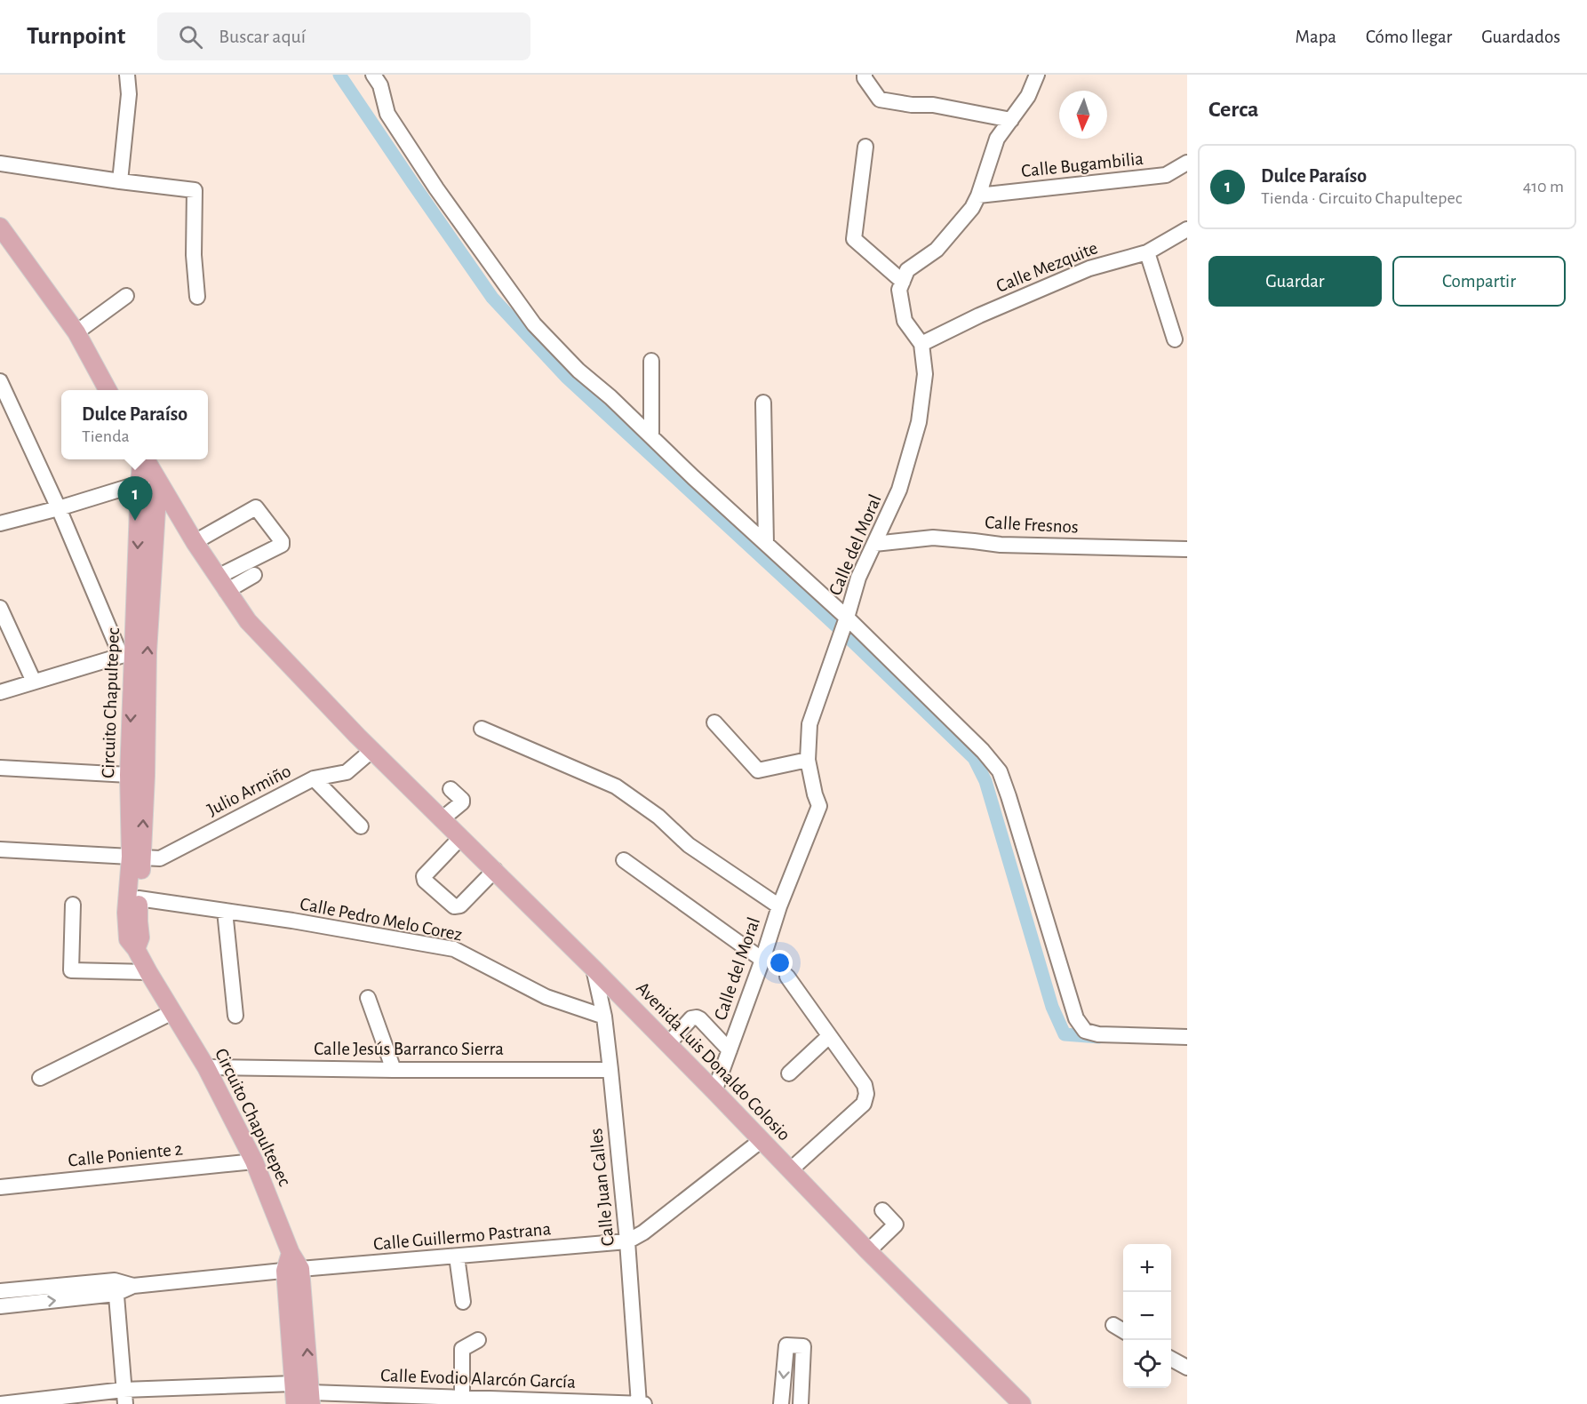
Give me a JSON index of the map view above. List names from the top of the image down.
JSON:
{
  "streets": {
    "main road": ["Circuito Chapultepec", "Avenida Luis Donaldo Colosio"],
    "street": [
      "Calle Bugambilia",
      "Calle Mezquite",
      "Calle Fresnos",
      "Calle del Moral",
      "Julio Armiño",
      "Calle Pedro Melo Corez",
      "Calle Jesús Barranco Sierra",
      "Calle Poniente 2",
      "Calle Juan Calles",
      "Calle Guillermo Pastrana",
      "Calle Evodio Alarcón García"
    ]
  },
  "crossings": [
    ["Calle Mezquite", "Calle del Moral"],
    ["Calle Fresnos", "Calle del Moral"],
    ["Calle del Moral", "Avenida Luis Donaldo Colosio"],
    ["Circuito Chapultepec", "Julio Armiño"],
    ["Circuito Chapultepec", "Calle Pedro Melo Corez"],
    ["Circuito Chapultepec", "Calle Jesús Barranco Sierra"],
    ["Circuito Chapultepec", "Avenida Luis Donaldo Colosio"],
    ["Circuito Chapultepec", "Calle Poniente 2"],
    ["Circuito Chapultepec", "Calle Guillermo Pastrana"],
    ["Circuito Chapultepec", "Calle Evodio Alarcón García"],
    ["Julio Armiño", "Avenida Luis Donaldo Colosio"],
    ["Calle Pedro Melo Corez", "Calle Juan Calles"],
    ["Calle Jesús Barranco Sierra", "Calle Juan Calles"],
    ["Avenida Luis Donaldo Colosio", "Calle Juan Calles"],
    ["Avenida Luis Donaldo Colosio", "Calle Guillermo Pastrana"],
    ["Calle Juan Calles", "Calle Guillermo Pastrana"],
    ["Calle Juan Calles", "Calle Evodio Alarcón García"]
  ],
  "north": "bottom",
  "page": {
    "header": "Turnpoint",
    "search": "Buscar aquí",
    "nav": ["Mapa", "Cómo llegar", "Guardados"],
    "heading": "Cerca",
    "list": [
      {
        "mark": "1",
        "name": "Dulce Paraíso",
        "note": "Tienda · Circuito Chapultepec",
        "value": "410 m"
      }
    ],
    "buttons": ["Guardar", "Compartir"],
    "popup": ["Dulce Paraíso", "Tienda"],
    "pins": "1",
    "map_buttons": ["+", "−"]
  }
}
